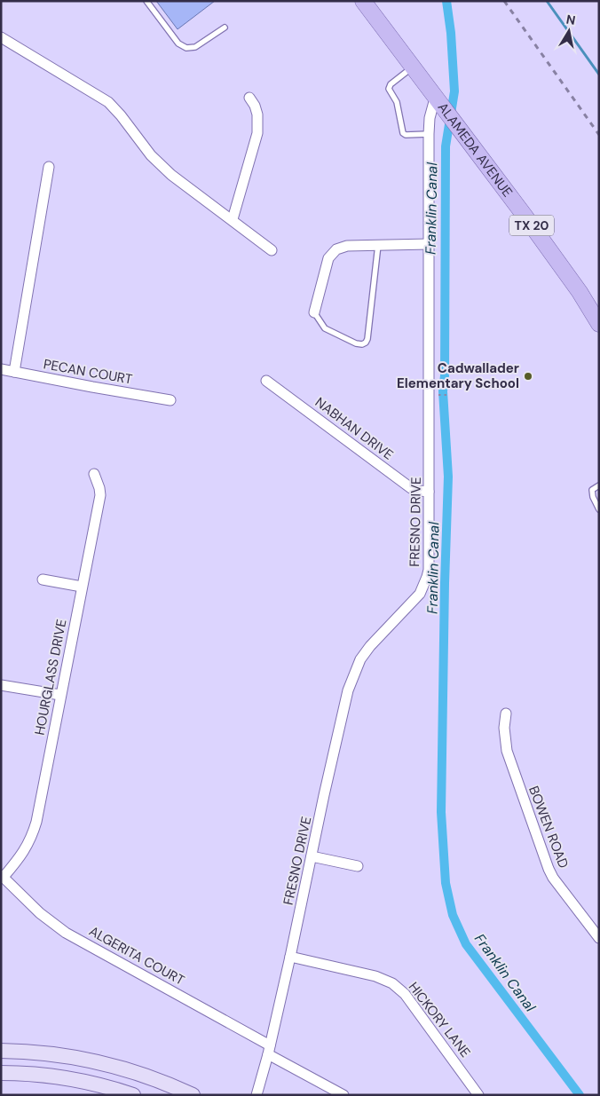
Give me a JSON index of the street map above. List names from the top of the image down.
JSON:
{
  "streets": {
    "main road": ["ALAMEDA AVENUE", "TX 20"],
    "street": [
      "PECAN COURT",
      "NABHAN DRIVE",
      "FRESNO DRIVE",
      "HOURGLASS DRIVE",
      "BOWEN ROAD",
      "ALGERITA COURT",
      "HICKORY LANE"
    ]
  },
  "crossings": [
    ["ALAMEDA AVENUE", "FRESNO DRIVE"],
    ["NABHAN DRIVE", "FRESNO DRIVE"],
    ["FRESNO DRIVE", "ALGERITA COURT"],
    ["FRESNO DRIVE", "HICKORY LANE"],
    ["HOURGLASS DRIVE", "ALGERITA COURT"]
  ],
  "water": ["Franklin Canal"],
  "places": ["Cadwallader Elementary School"],
  "north": "top"
}
